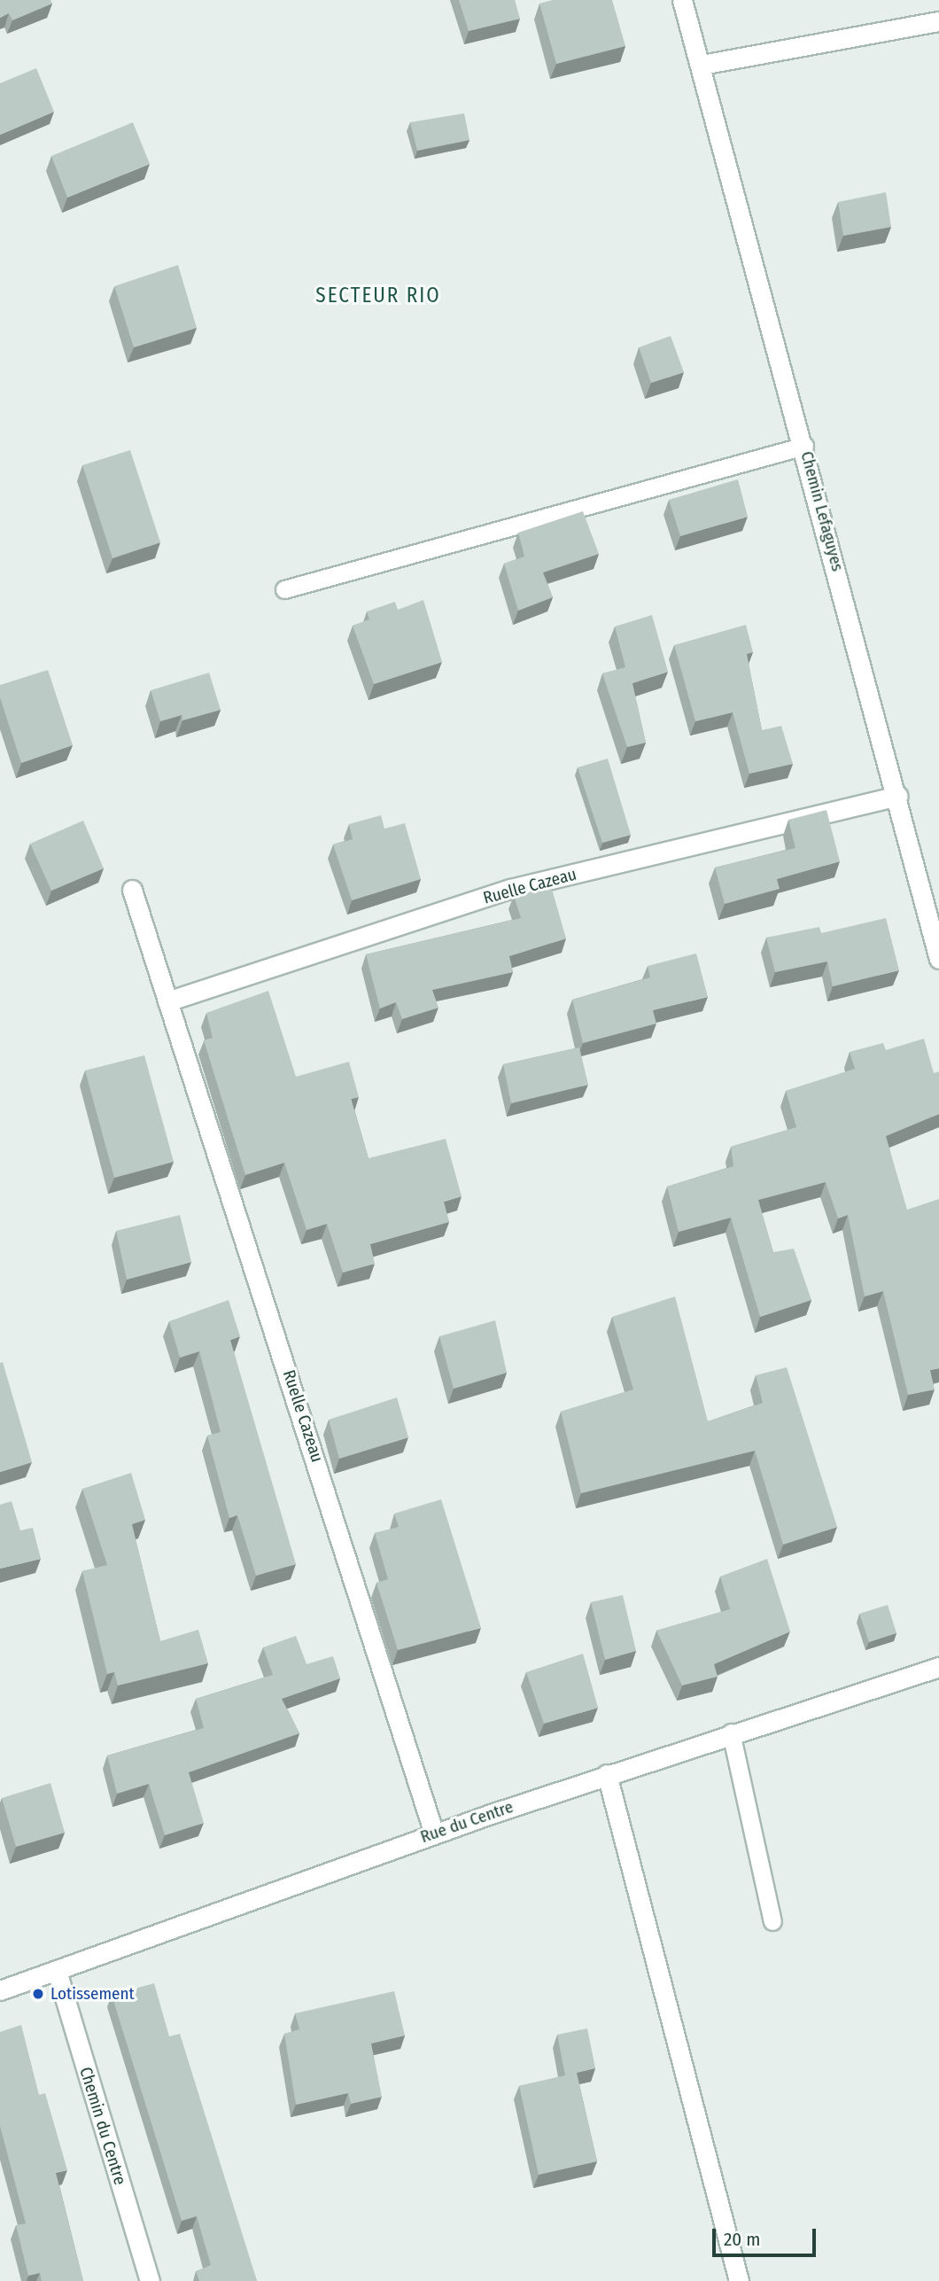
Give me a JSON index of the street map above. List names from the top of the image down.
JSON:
{
  "streets": {
    "street": [
      "Chemin Lefaguyes",
      "Ruelle Cazeau",
      "Rue du Centre",
      "Chemin du Centre"
    ]
  },
  "crossings": [
    ["Chemin Lefaguyes", "Ruelle Cazeau"],
    ["Ruelle Cazeau", "Rue du Centre"],
    ["Rue du Centre", "Chemin du Centre"]
  ],
  "districts": ["SECTEUR RIO"],
  "places": ["Lotissement"],
  "scale_bar": "20 m"
}
